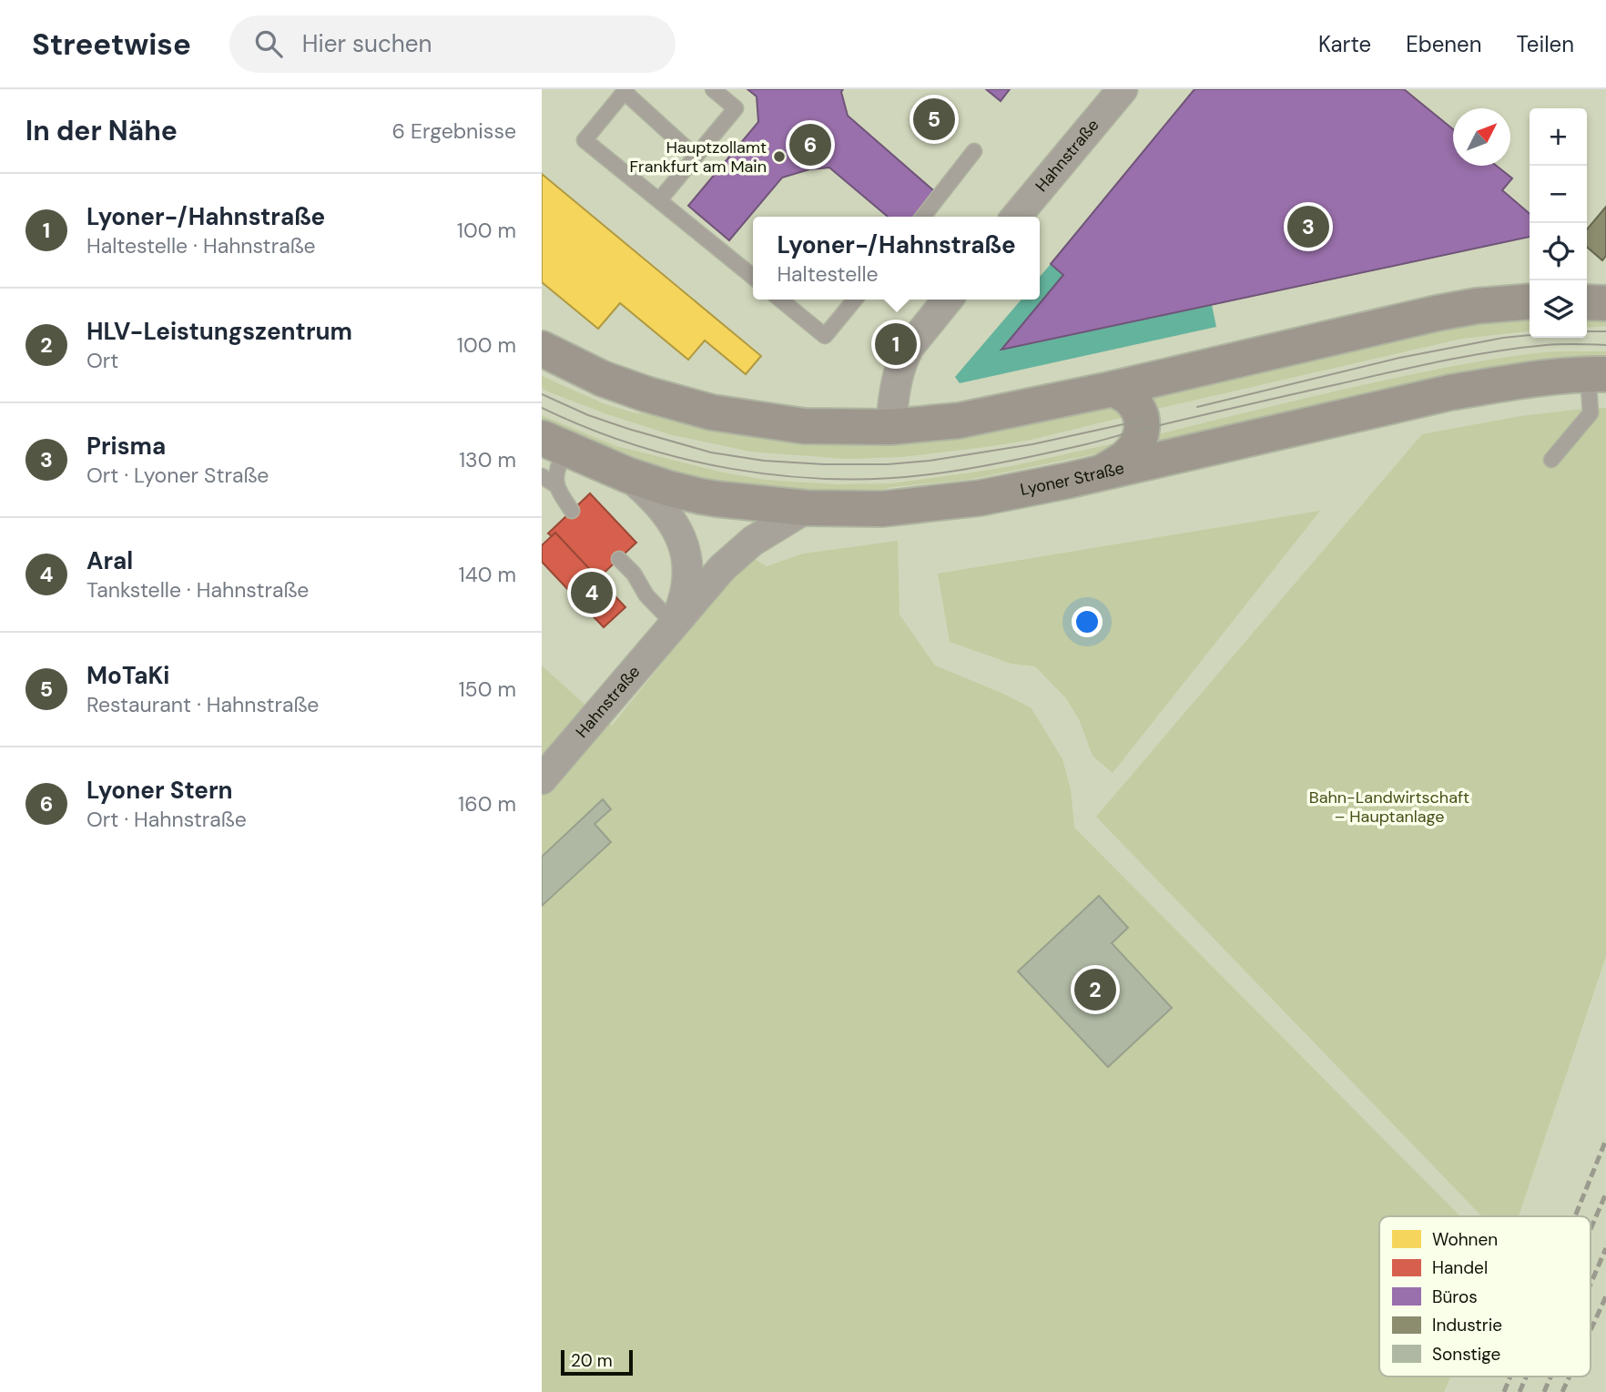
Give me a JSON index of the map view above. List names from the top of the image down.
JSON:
{
  "streets": {
    "main road": ["Lyoner Straße"],
    "street": ["Hahnstraße"]
  },
  "crossings": [
    ["Hahnstraße", "Lyoner Straße"]
  ],
  "parks": ["Bahn-Landwirtschaft – Hauptanlage"],
  "places": ["Hauptzollamt Frankfurt am Main"],
  "legend": [
    "Wohnen",
    "Handel",
    "Büros",
    "Industrie",
    "Sonstige"
  ],
  "scale_bar": "20 m",
  "north": "top right",
  "page": {
    "header": "Streetwise",
    "search": "Hier suchen",
    "nav": ["Karte", "Ebenen", "Teilen"],
    "heading": ["In der Nähe", "6 Ergebnisse"],
    "pins": [
      "5",
      "6",
      "3",
      "1",
      "4",
      "2"
    ],
    "map_buttons": ["+", "−"],
    "list": [
      {
        "mark": "1",
        "name": "Lyoner-/Hahnstraße",
        "note": "Haltestelle · Hahnstraße",
        "value": "100 m"
      },
      {
        "mark": "2",
        "name": "HLV-Leistungszentrum",
        "note": "Ort",
        "value": "100 m"
      },
      {
        "mark": "3",
        "name": "Prisma",
        "note": "Ort · Lyoner Straße",
        "value": "130 m"
      },
      {
        "mark": "4",
        "name": "Aral",
        "note": "Tankstelle · Hahnstraße",
        "value": "140 m"
      },
      {
        "mark": "5",
        "name": "MoTaKi",
        "note": "Restaurant · Hahnstraße",
        "value": "150 m"
      },
      {
        "mark": "6",
        "name": "Lyoner Stern",
        "note": "Ort · Hahnstraße",
        "value": "160 m"
      }
    ],
    "popup": ["Lyoner-/Hahnstraße", "Haltestelle"],
    "scale": "20 m"
  }
}
